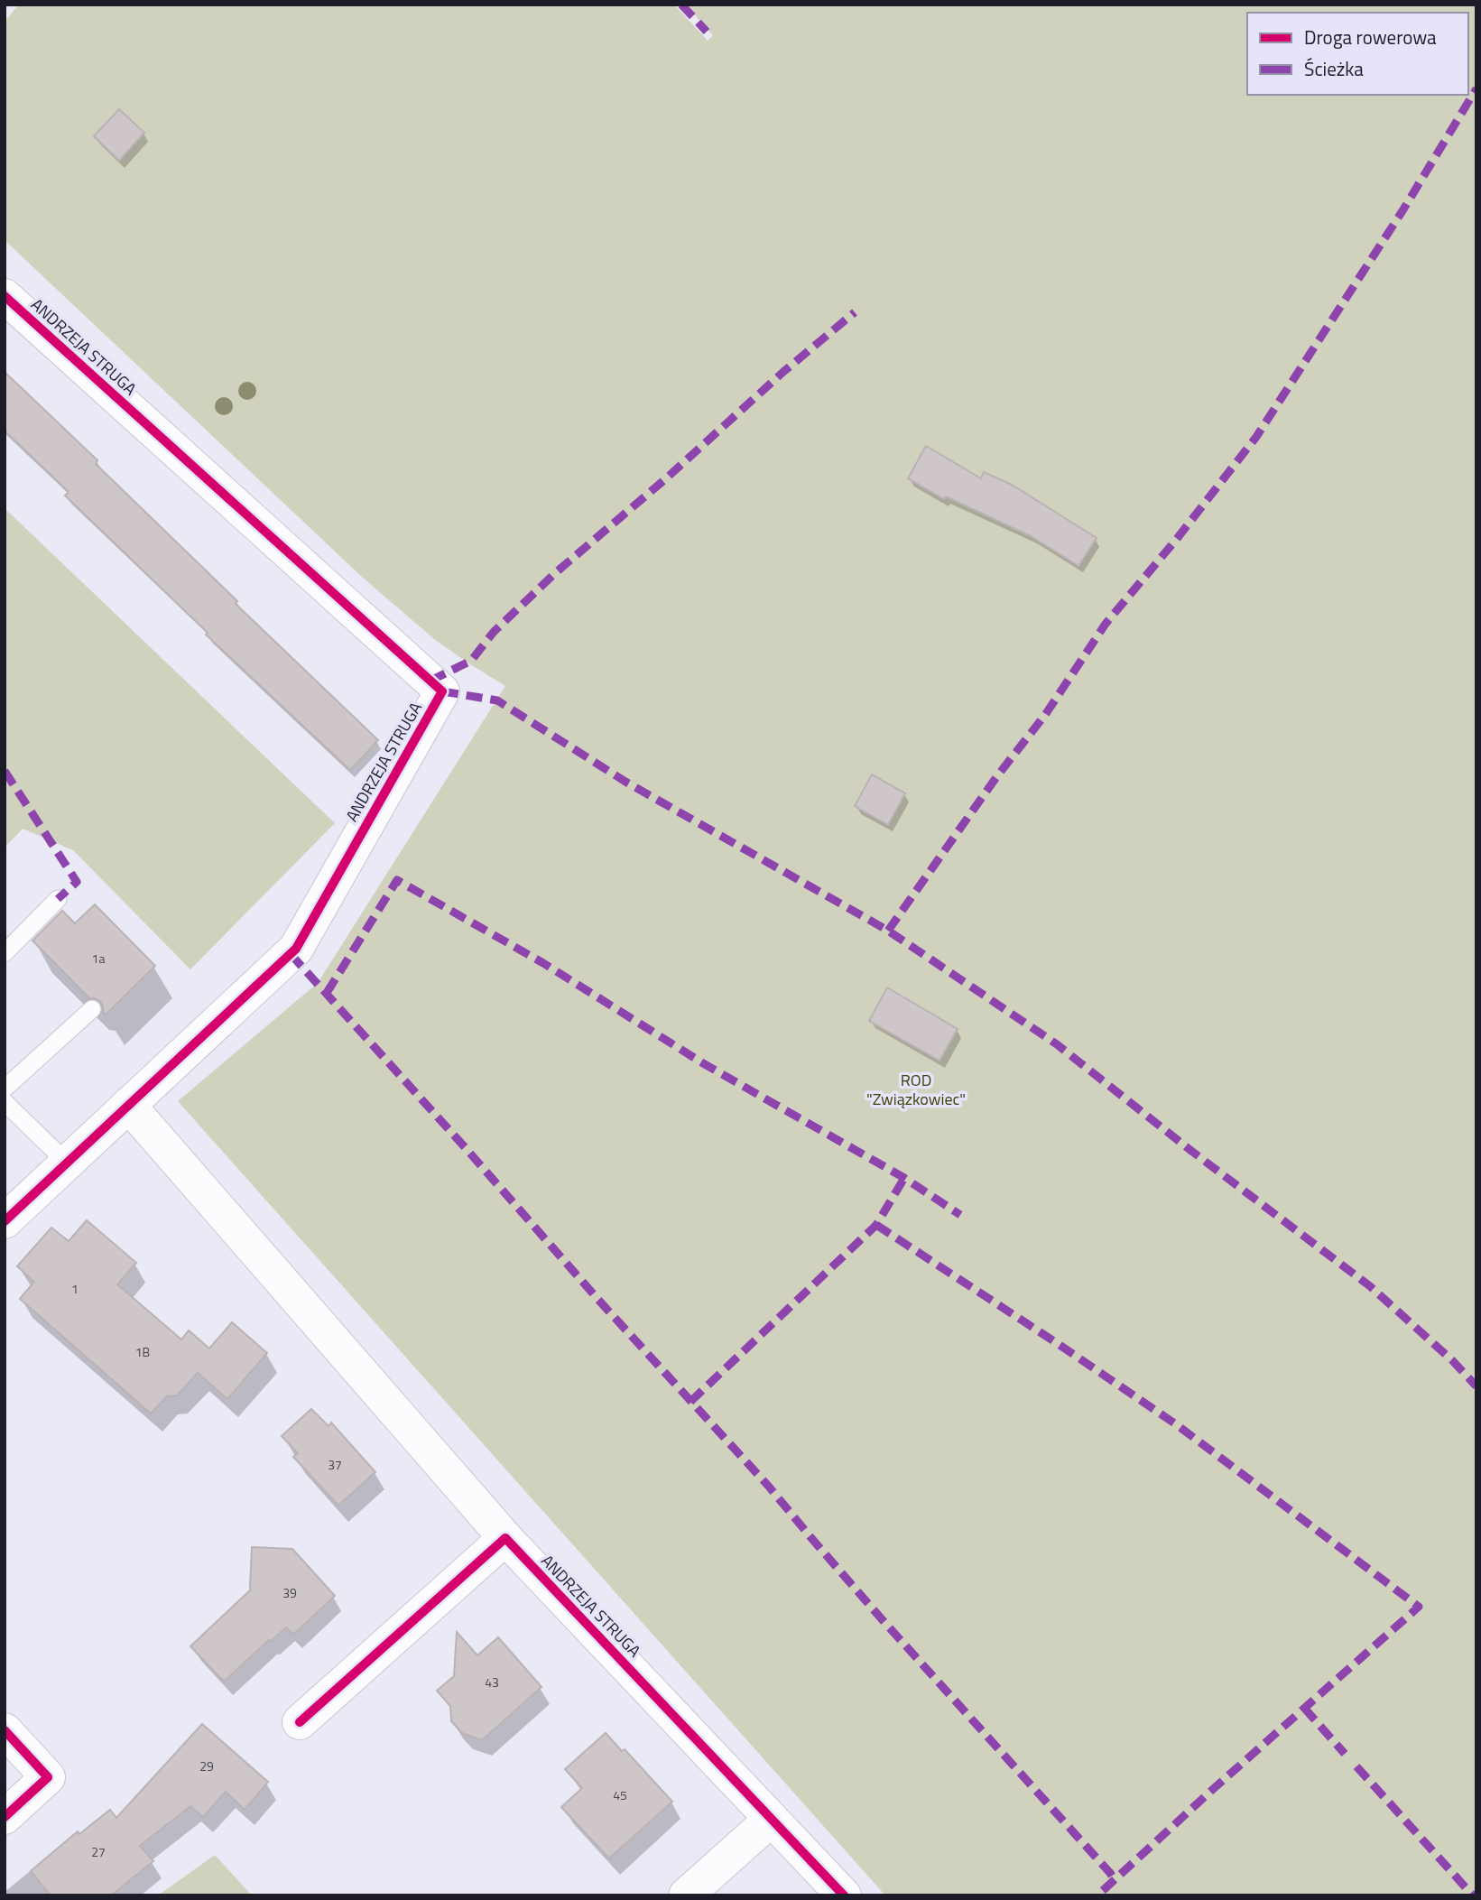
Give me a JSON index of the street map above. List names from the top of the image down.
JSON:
{
  "streets": {
    "street": ["ANDRZEJA STRUGA"]
  },
  "parks": ["ROD \"Związkowiec\""],
  "house_numbers": [
    "1a",
    "1",
    "1B",
    "37",
    "39",
    "43",
    "29",
    "45",
    "27"
  ],
  "legend": ["Droga rowerowa", "Ścieżka"]
}
